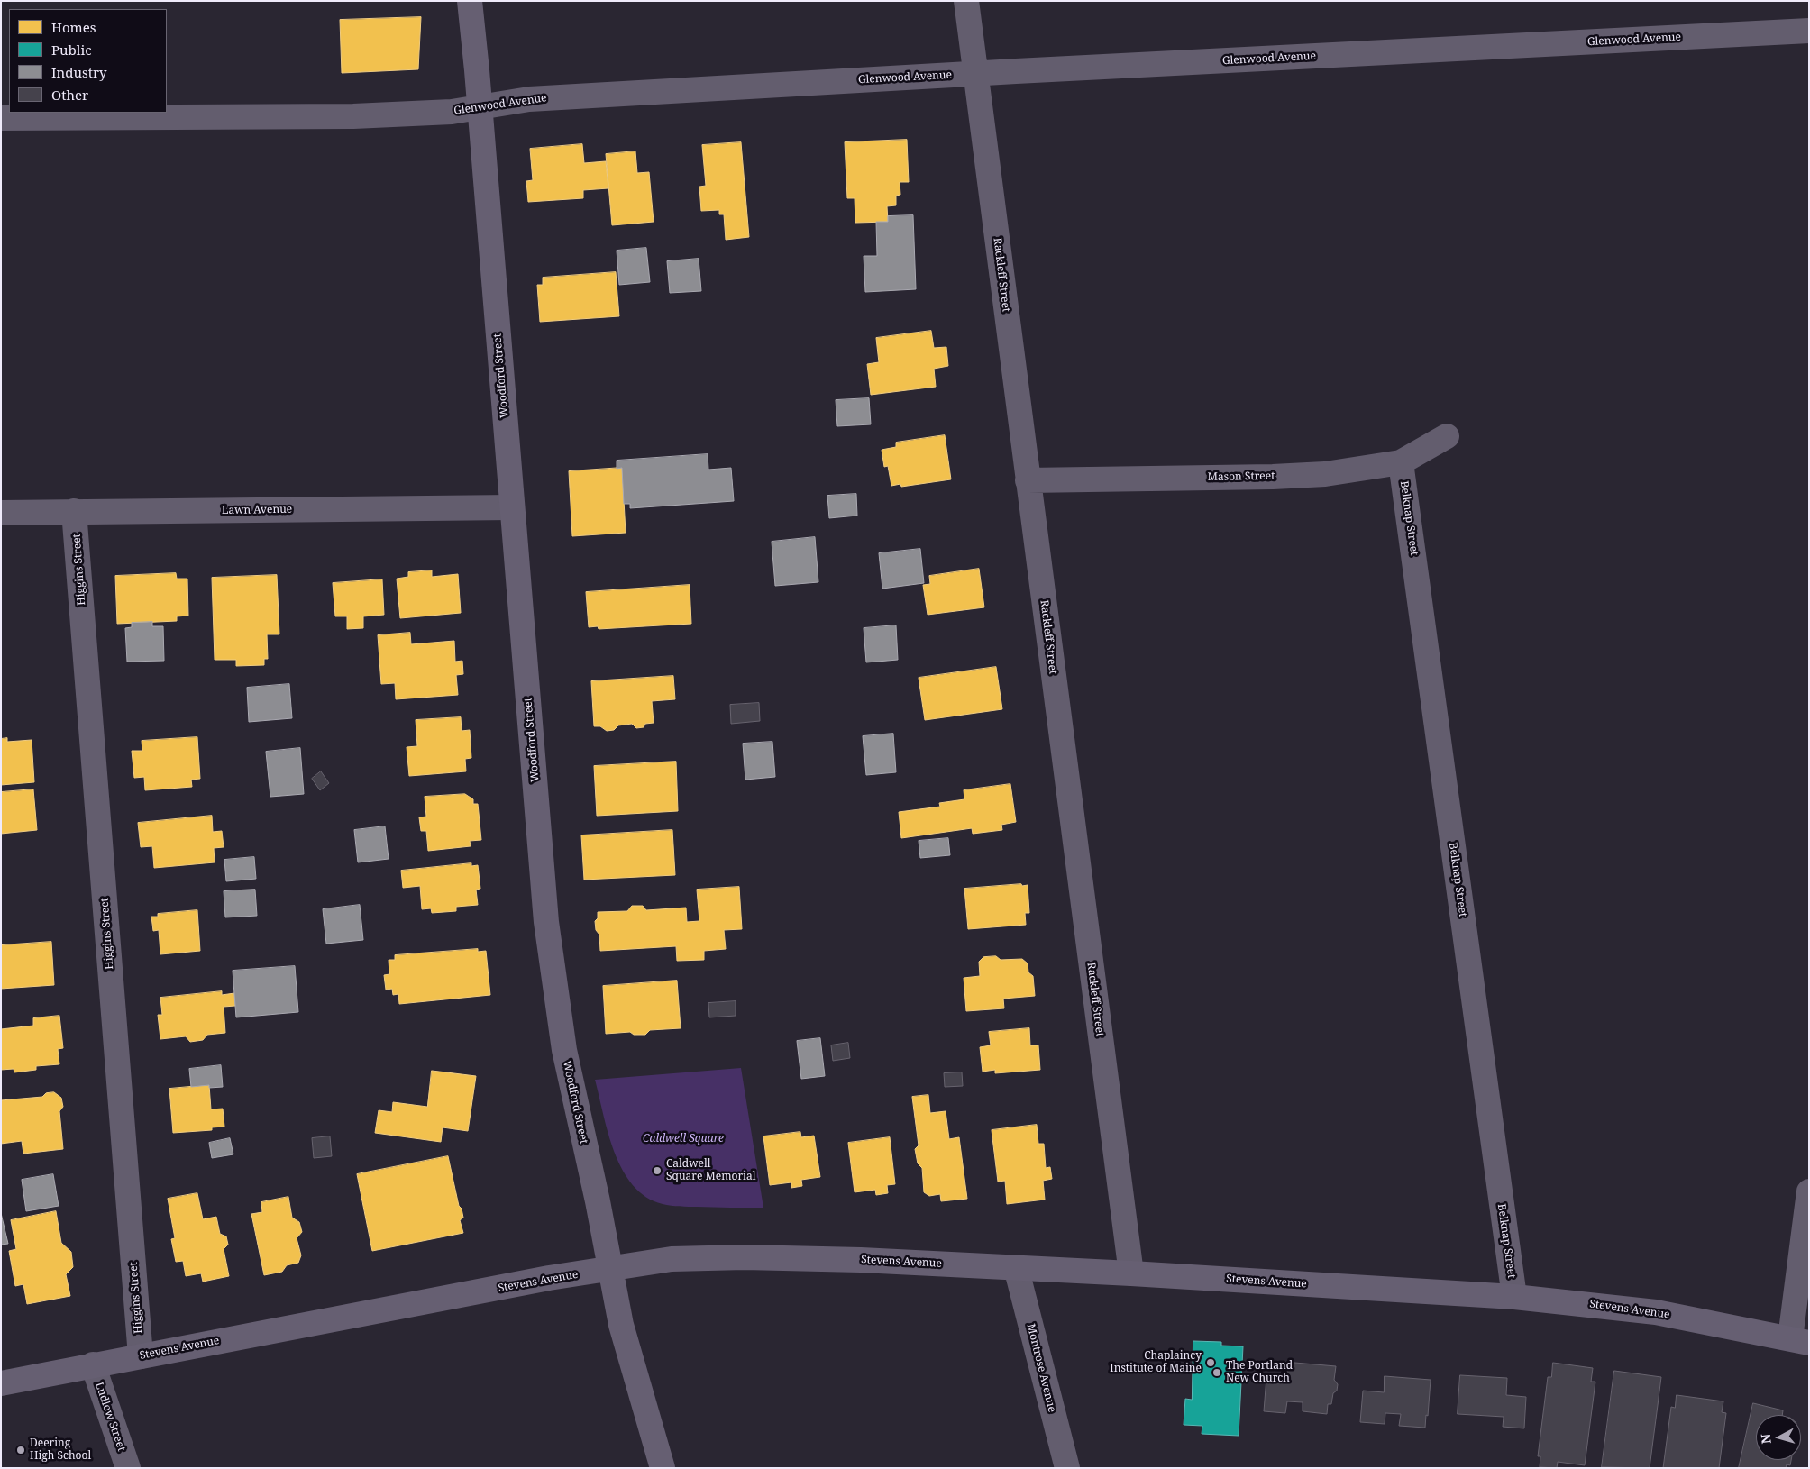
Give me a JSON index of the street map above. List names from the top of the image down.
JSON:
{
  "streets": {
    "main road": ["Woodford Street", "Stevens Avenue"],
    "street": [
      "Glenwood Avenue",
      "Rackleff Street",
      "Mason Street",
      "Lawn Avenue",
      "Belknap Street",
      "Higgins Street",
      "Montrose Avenue",
      "Ludlow Street"
    ]
  },
  "crossings": [
    ["Glenwood Avenue", "Rackleff Street"],
    ["Glenwood Avenue", "Woodford Street"],
    ["Rackleff Street", "Mason Street"],
    ["Rackleff Street", "Stevens Avenue"],
    ["Woodford Street", "Lawn Avenue"],
    ["Woodford Street", "Stevens Avenue"],
    ["Mason Street", "Belknap Street"],
    ["Lawn Avenue", "Higgins Street"],
    ["Belknap Street", "Stevens Avenue"],
    ["Higgins Street", "Stevens Avenue"],
    ["Stevens Avenue", "Montrose Avenue"],
    ["Stevens Avenue", "Ludlow Street"]
  ],
  "parks": ["Caldwell Square"],
  "places": [
    "Caldwell Square Memorial",
    "Chaplaincy Institute of Maine",
    "The Portland New Church",
    "Deering High School"
  ],
  "legend": [
    "Homes",
    "Public",
    "Industry",
    "Other"
  ],
  "north": "left"
}
